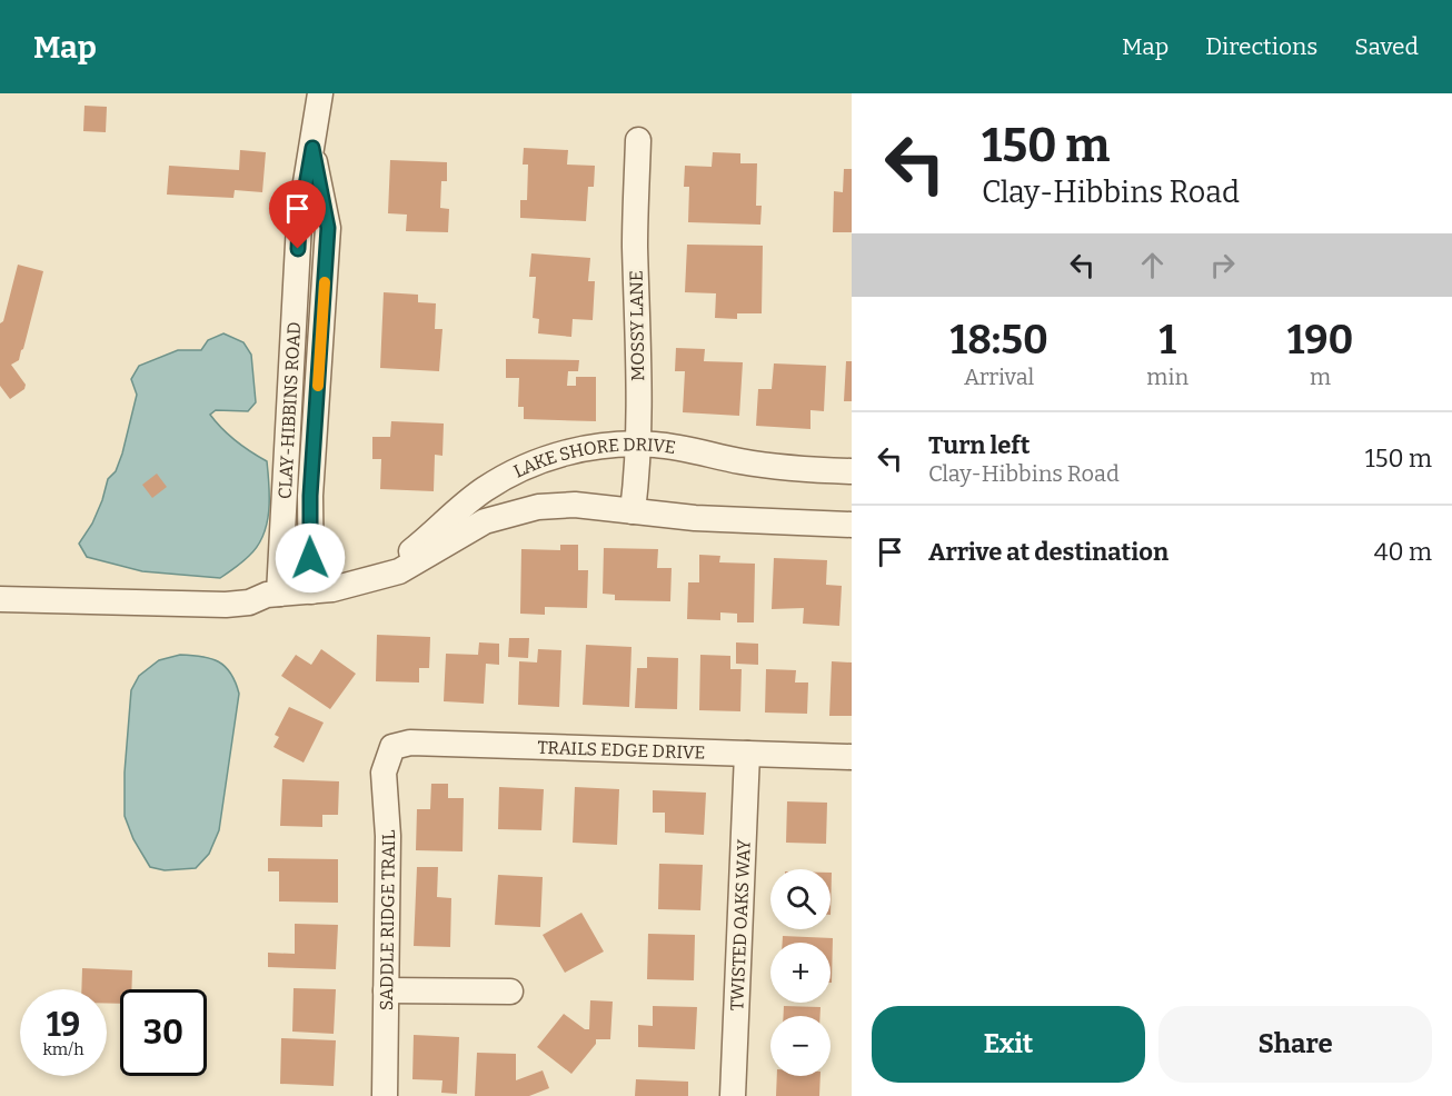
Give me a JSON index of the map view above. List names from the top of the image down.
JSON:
{
  "streets": {
    "street": [
      "MOSSY LANE",
      "CLAY-HIBBINS ROAD",
      "LAKE SHORE DRIVE",
      "TRAILS EDGE DRIVE",
      "SADDLE RIDGE TRAIL",
      "TWISTED OAKS WAY"
    ]
  },
  "crossings": [
    ["MOSSY LANE", "LAKE SHORE DRIVE"],
    ["CLAY-HIBBINS ROAD", "LAKE SHORE DRIVE"],
    ["TRAILS EDGE DRIVE", "SADDLE RIDGE TRAIL"],
    ["TRAILS EDGE DRIVE", "TWISTED OAKS WAY"]
  ],
  "page": {
    "header": "Map",
    "nav": ["Map", "Directions", "Saved"],
    "turn": ["150 m", "Clay-Hibbins Road"],
    "eta": [
      "18:50",
      "Arrival",
      "1",
      "min",
      "190",
      "m"
    ],
    "list": [
      {
        "name": "Turn left",
        "note": "Clay-Hibbins Road",
        "value": "150 m"
      },
      {
        "name": "Arrive at destination",
        "value": "40 m"
      }
    ],
    "map_buttons": ["+", "−"],
    "speed": "19 km/h",
    "limit": "30",
    "buttons": ["Exit", "Share"]
  }
}
